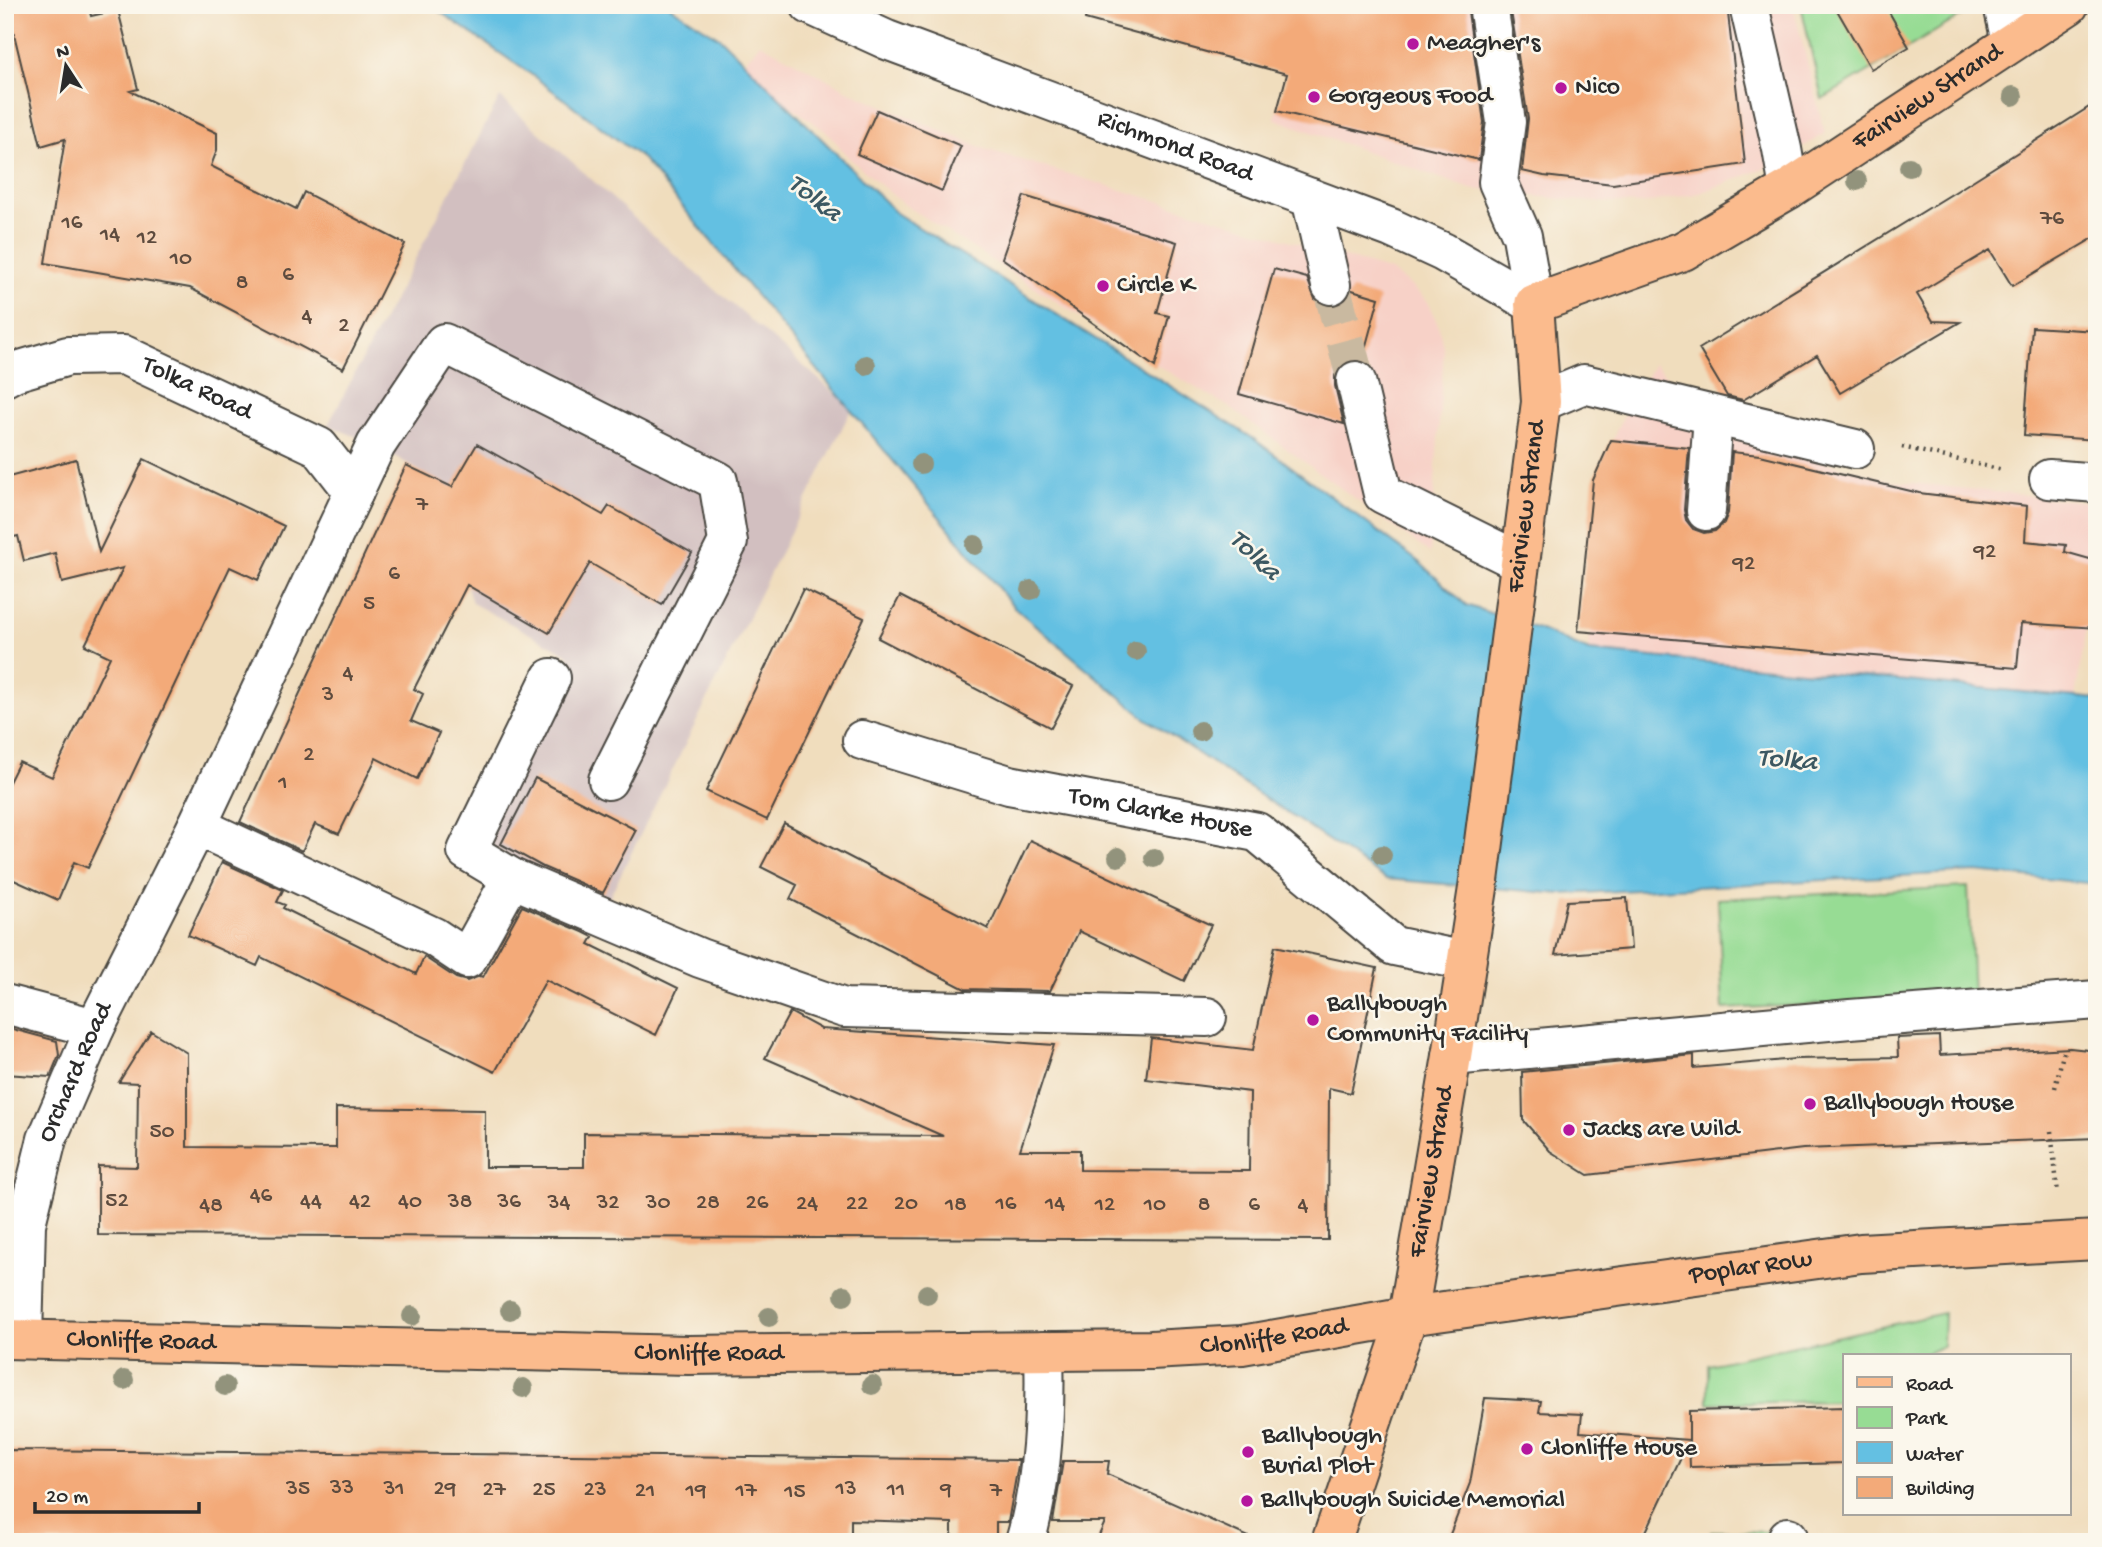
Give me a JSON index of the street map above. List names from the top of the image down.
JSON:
{
  "streets": {
    "main road": ["Fairview Strand", "Poplar Row", "Clonliffe Road"],
    "street": [
      "Richmond Road",
      "Tolka Road",
      "Tom Clarke House",
      "Orchard Road"
    ]
  },
  "crossings": [
    ["Fairview Strand", "Richmond Road"],
    ["Fairview Strand", "Tom Clarke House"],
    ["Fairview Strand", "Poplar Row"],
    ["Fairview Strand", "Clonliffe Road"],
    ["Tolka Road", "Orchard Road"],
    ["Orchard Road", "Clonliffe Road"],
    ["Poplar Row", "Clonliffe Road"]
  ],
  "water": ["Tolka"],
  "places": [
    "Meagher's",
    "Nico",
    "Gorgeous Food",
    "Circle K",
    "Ballybough Community Facility",
    "Ballybough House",
    "Jacks are Wild",
    "Clonliffe House",
    "Ballybough Burial Plot",
    "Ballybough Suicide Memorial"
  ],
  "house_numbers": [
    "76",
    "16",
    "14",
    "12",
    "10",
    "6",
    "8",
    "4",
    "2",
    "7",
    "92",
    "92",
    "6",
    "5",
    "4",
    "3",
    "2",
    "1",
    "50",
    "46",
    "52",
    "44",
    "42",
    "40",
    "38",
    "36",
    "34",
    "32",
    "30",
    "28",
    "26",
    "24",
    "22",
    "20",
    "16",
    "14",
    "18",
    "12",
    "10",
    "8",
    "6",
    "48",
    "4",
    "33",
    "35",
    "31",
    "29",
    "13",
    "27",
    "25",
    "23",
    "11",
    "9",
    "21",
    "19",
    "17",
    "7",
    "15"
  ],
  "legend": [
    "Road",
    "Park",
    "Water",
    "Building"
  ],
  "scale_bar": "20 m",
  "north": "top"
}
